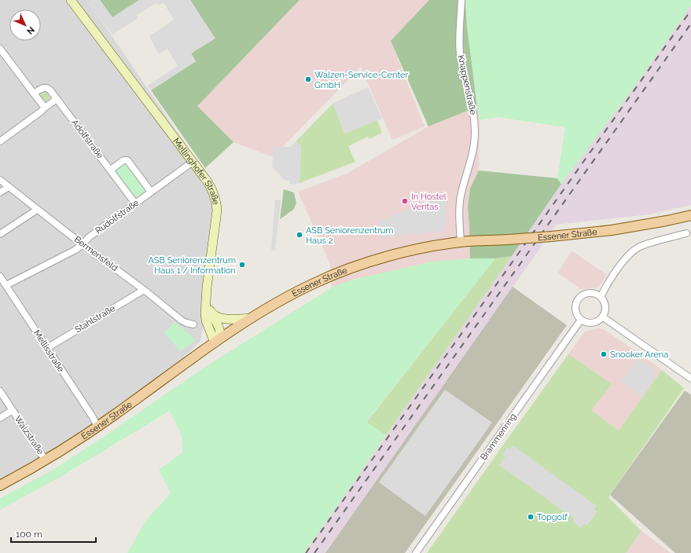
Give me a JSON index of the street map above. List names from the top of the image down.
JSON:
{
  "streets": {
    "main road": ["Mellinghofer Straße", "Essener Straße"],
    "street": [
      "Knappenstraße",
      "Adolfstraße",
      "Rudolfstraße",
      "Bermensfeld",
      "Stahlstraße",
      "Mellisstraße",
      "Walzstraße",
      "Brammenring"
    ]
  },
  "crossings": [
    ["Knappenstraße", "Essener Straße"],
    ["Adolfstraße", "Rudolfstraße"],
    ["Mellinghofer Straße", "Rudolfstraße"],
    ["Mellinghofer Straße", "Essener Straße"],
    ["Rudolfstraße", "Bermensfeld"],
    ["Rudolfstraße", "Mellisstraße"],
    ["Essener Straße", "Mellisstraße"],
    ["Essener Straße", "Walzstraße"],
    ["Bermensfeld", "Stahlstraße"],
    ["Stahlstraße", "Mellisstraße"]
  ],
  "places": [
    "Walzen-Service-Center GmbH",
    "In Hostel Veritas",
    "ASB Seniorenzentrum Haus 2",
    "ASB Seniorenzentrum Haus 1 / Information",
    "Snooker Arena",
    "Topgolf"
  ],
  "scale_bar": "100 m",
  "north": "bottom right"
}
